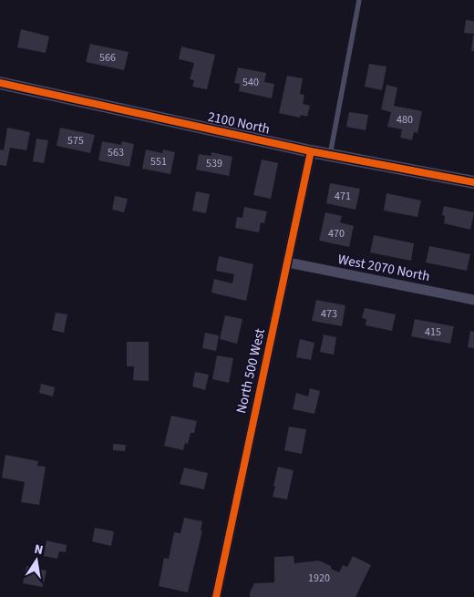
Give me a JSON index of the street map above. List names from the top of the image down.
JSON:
{
  "streets": {
    "street": ["2100 North", "West 2070 North", "North 500 West"]
  },
  "crossings": [
    ["2100 North", "North 500 West"],
    ["West 2070 North", "North 500 West"]
  ],
  "house_numbers": [
    "566",
    "540",
    "480",
    "575",
    "563",
    "551",
    "539",
    "471",
    "470",
    "473",
    "415",
    "1920"
  ],
  "north": "top"
}
